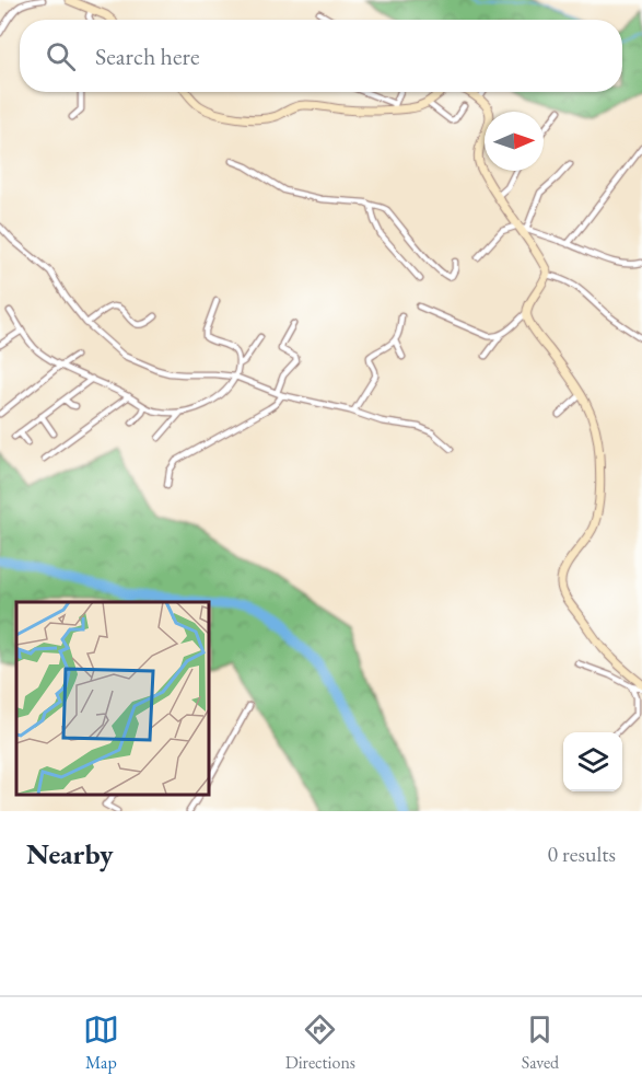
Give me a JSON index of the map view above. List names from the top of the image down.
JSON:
{
  "north": "right",
  "page": {
    "search": "Search here",
    "heading": ["Nearby", "0 results"],
    "nav": ["Map", "Directions", "Saved"]
  }
}
